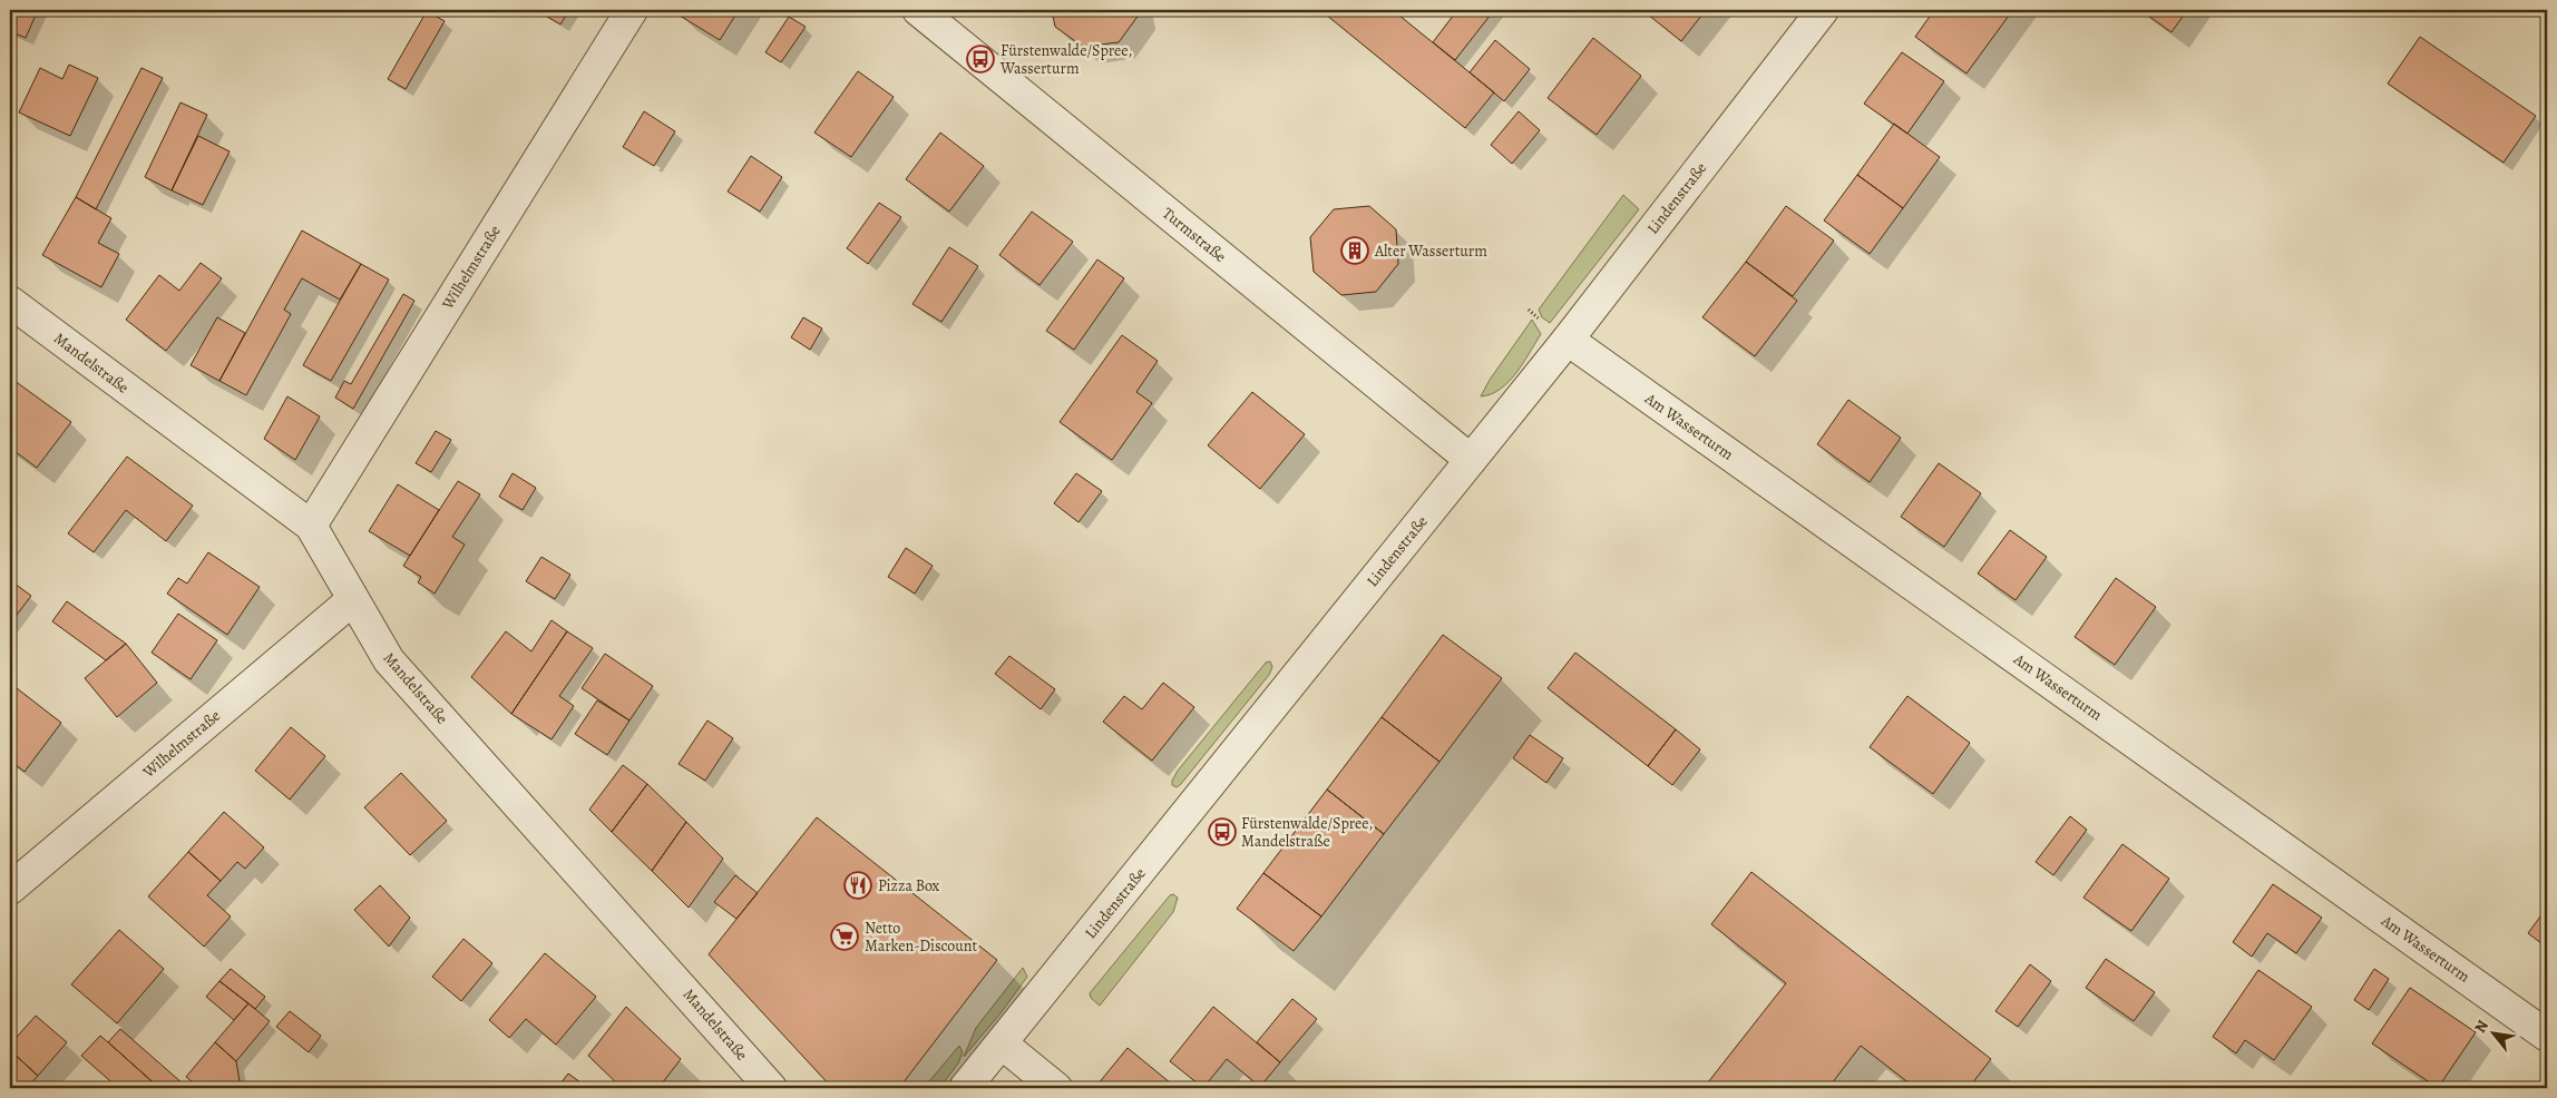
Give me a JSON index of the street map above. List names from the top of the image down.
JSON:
{
  "streets": {
    "street": [
      "Lindenstraße",
      "Turmstraße",
      "Wilhelmstraße",
      "Mandelstraße",
      "Am Wasserturm"
    ]
  },
  "crossings": [
    ["Lindenstraße", "Turmstraße"],
    ["Lindenstraße", "Am Wasserturm"],
    ["Wilhelmstraße", "Mandelstraße"]
  ],
  "places": {
    "bus stop": ["Fürstenwalde/Spree, Wasserturm", "Fürstenwalde/Spree, Mandelstraße"],
    "building": ["Alter Wasserturm"],
    "restaurant": ["Pizza Box"],
    "supermarket": ["Netto Marken-Discount"]
  },
  "north": "top left"
}
